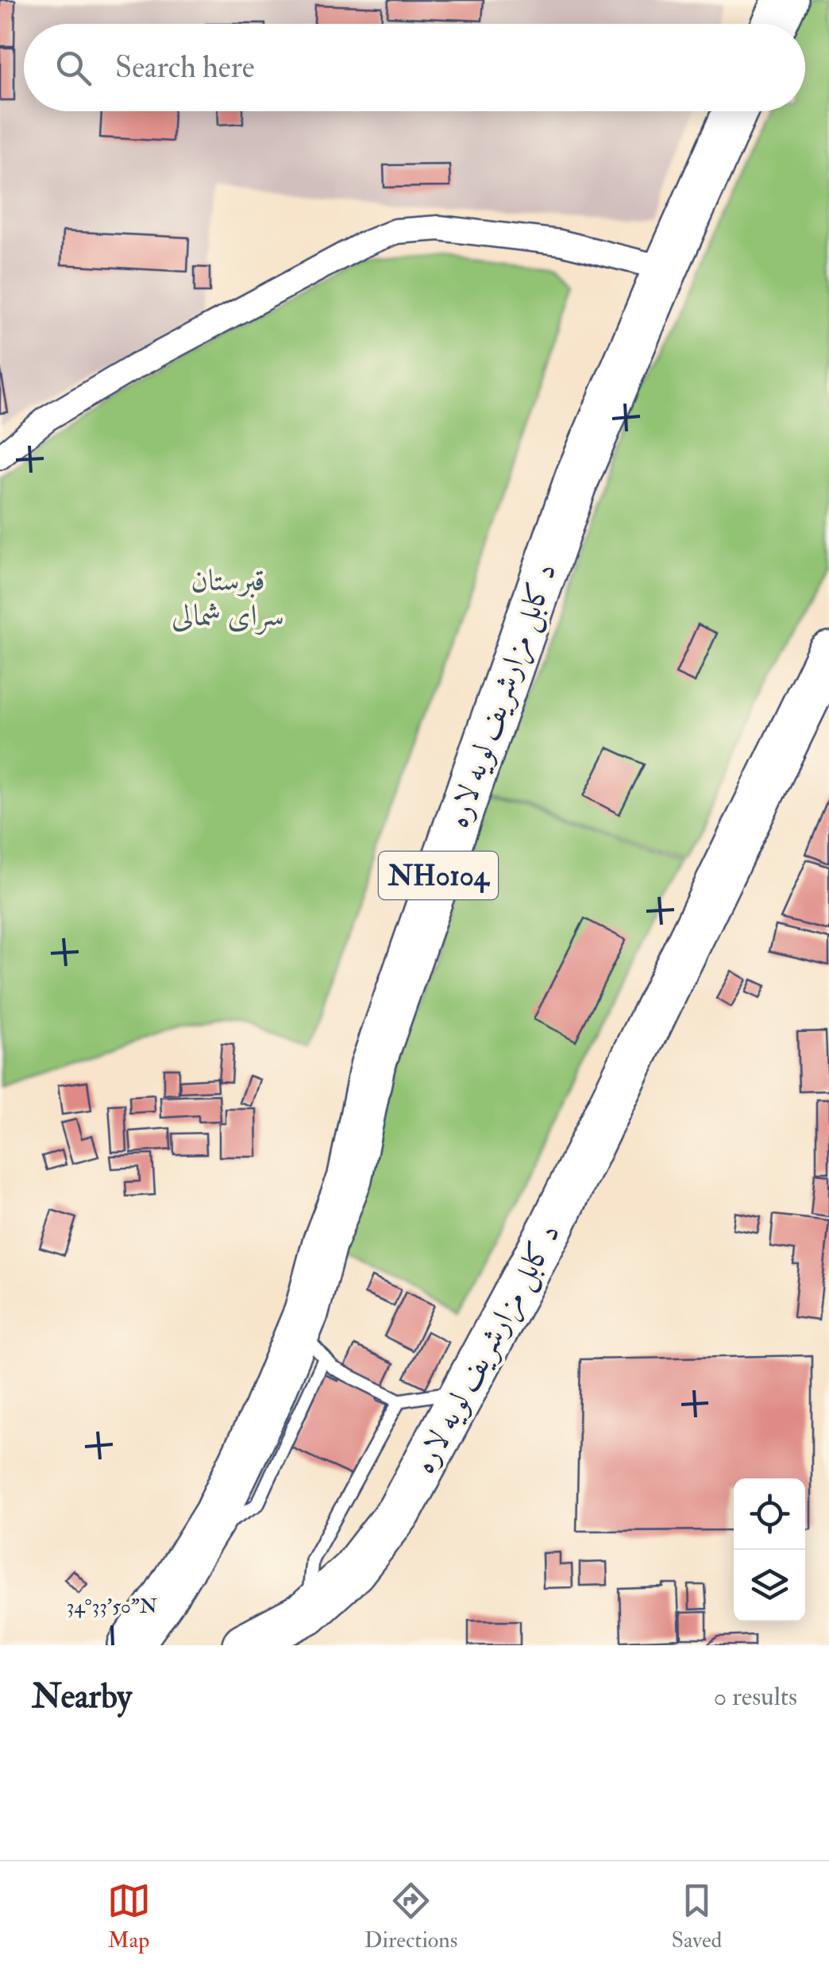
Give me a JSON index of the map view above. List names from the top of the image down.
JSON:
{
  "streets": {
    "highway": ["د کابل مزارشریف لویه لاره", "NH0104"]
  },
  "parks": ["قبرستان سرای شمالی"],
  "page": {
    "search": "Search here",
    "heading": ["Nearby", "0 results"],
    "nav": ["Map", "Directions", "Saved"]
  },
  "coordinates": ["34°33'50\"N"]
}
